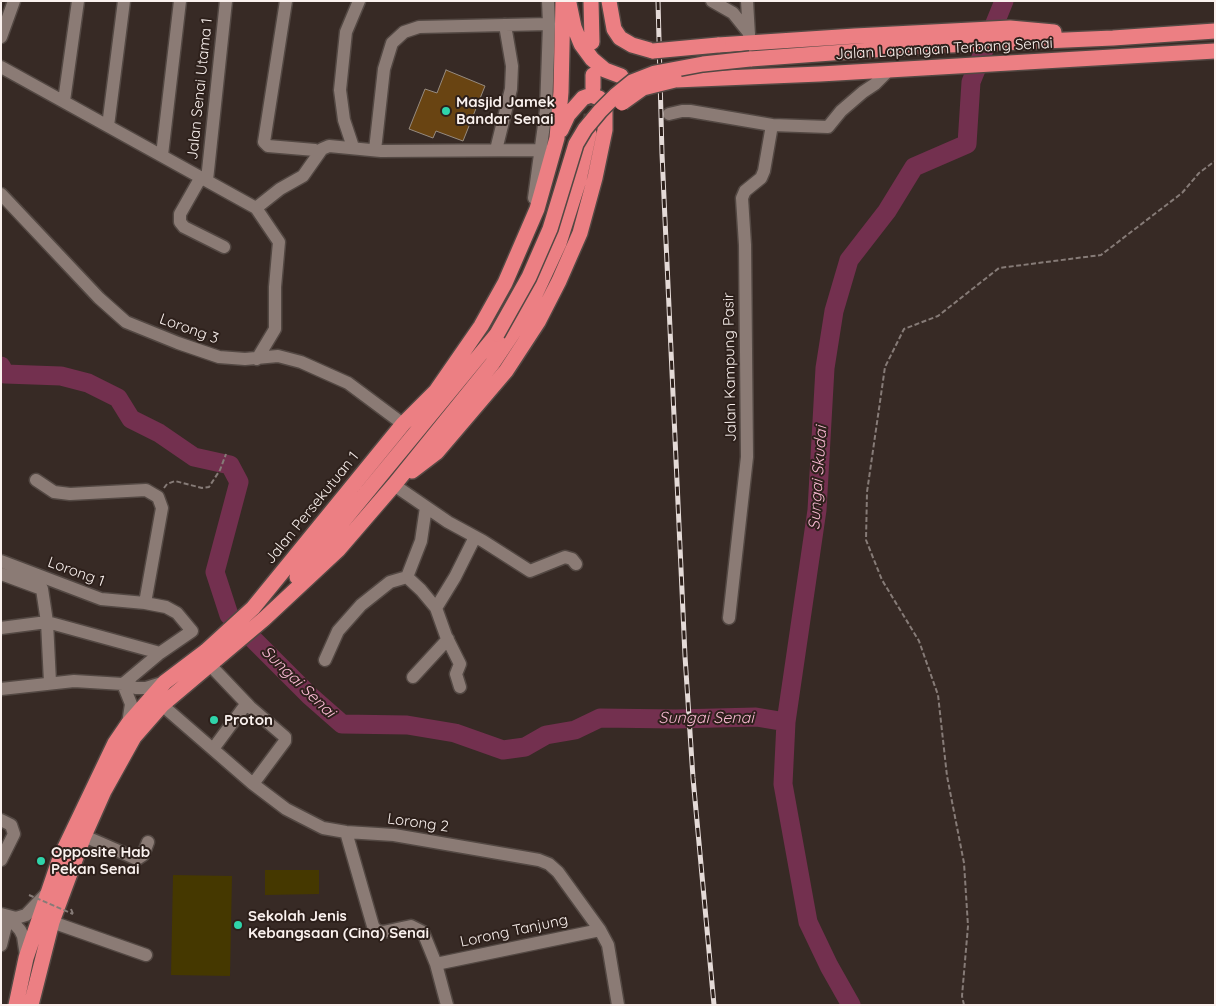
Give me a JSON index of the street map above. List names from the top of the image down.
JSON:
{
  "streets": {
    "highway": ["Jalan Lapangan Terbang Senai", "Jalan Persekutuan 1"],
    "street": [
      "Jalan Senai Utama 1",
      "Lorong 3",
      "Jalan Kampung Pasir",
      "Lorong 1",
      "Lorong 2",
      "Lorong Tanjung"
    ]
  },
  "crossings": [
    ["Lorong 3", "Jalan Persekutuan 1"],
    ["Jalan Persekutuan 1", "Lorong 2"],
    ["Lorong 2", "Lorong Tanjung"]
  ],
  "water": ["Sungai Skudai", "Sungai Senai"],
  "places": [
    "Masjid Jamek Bandar Senai",
    "Proton",
    "Opposite Hab Pekan Senai",
    "Sekolah Jenis Kebangsaan (Cina) Senai"
  ]
}
